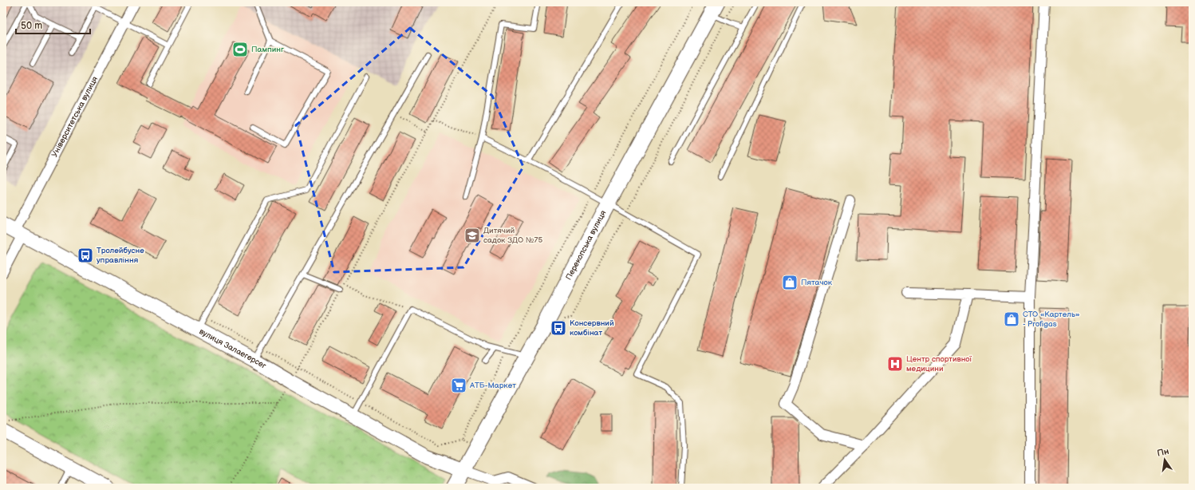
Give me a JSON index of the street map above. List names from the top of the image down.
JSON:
{
  "streets": {
    "main road": ["Перекопська вулиця", "вулиця Залаегерсег"],
    "street": ["Університетська вулиця"]
  },
  "crossings": [
    ["Університетська вулиця", "вулиця Залаегерсег"],
    ["Перекопська вулиця", "вулиця Залаегерсег"]
  ],
  "places": {
    "sports": ["Пампинг"],
    "school or university": ["Дитячий садок ЗДО №75"],
    "bus stop": ["Тролейбусне управління", "Консервний комбінат"],
    "shop": ["Пятачок", "СТО «Картель» - Profigas"],
    "hospital": ["Центр спортивної медицини"],
    "supermarket": ["АТБ-Маркет"]
  },
  "scale_bar": "50 m",
  "north": "top"
}
